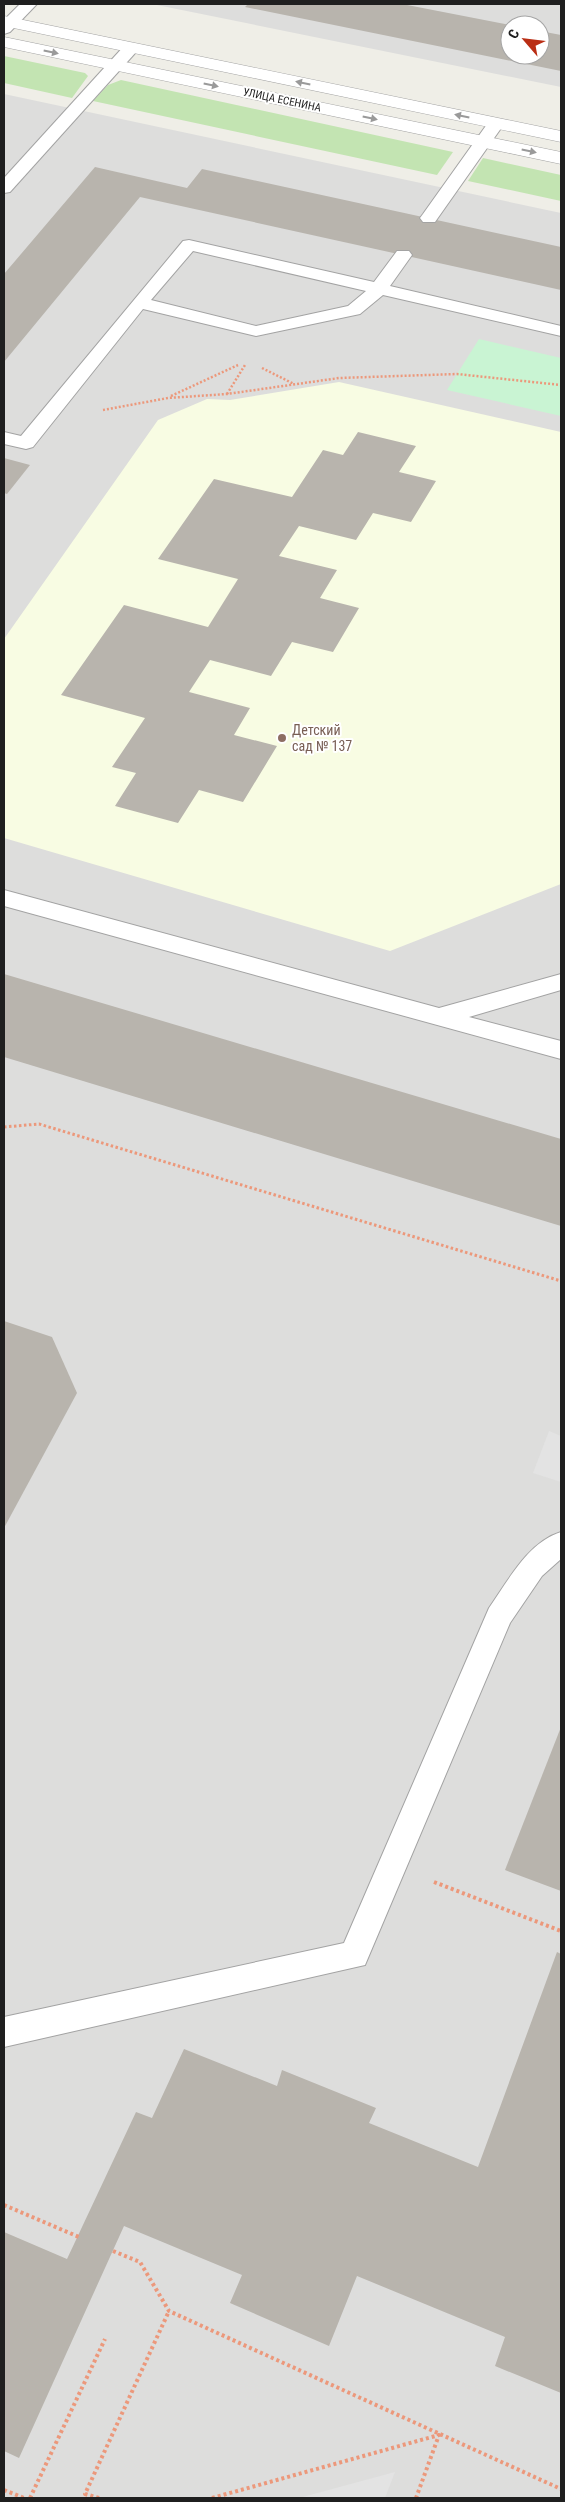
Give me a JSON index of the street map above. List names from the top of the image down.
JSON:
{
  "streets": {
    "street": ["УЛИЦА ЕСЕНИНА"]
  },
  "places": ["Детский сад № 137"],
  "north": "top left"
}
